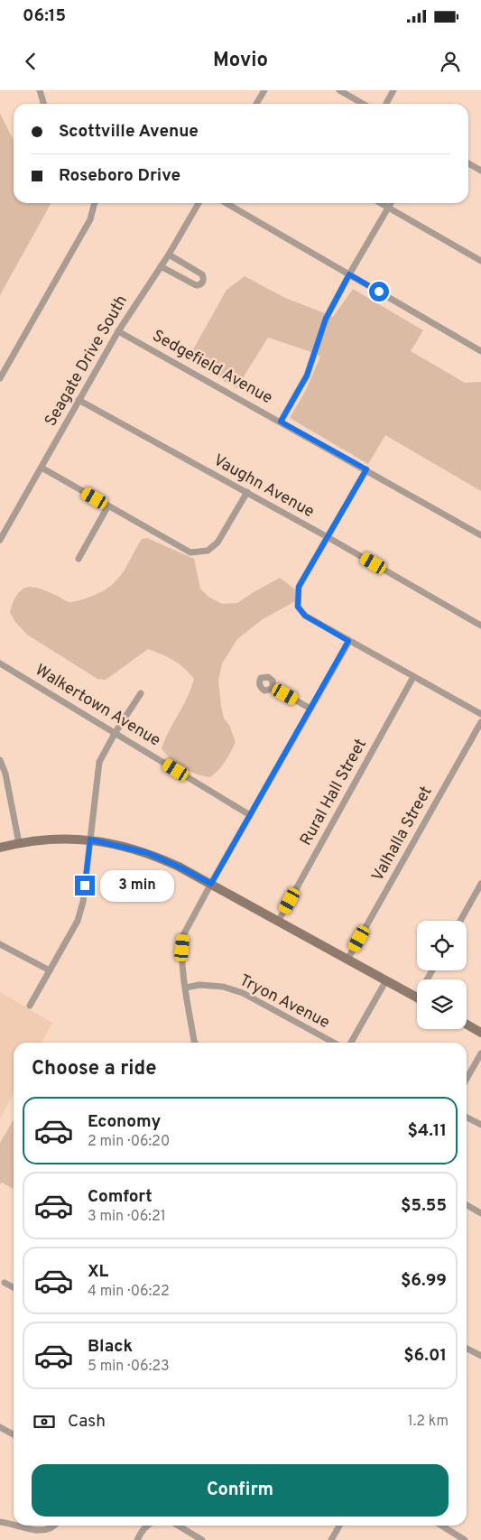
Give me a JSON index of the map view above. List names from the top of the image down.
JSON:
{
  "streets": {
    "street": [
      "Seagate Drive South",
      "Sedgefield Avenue",
      "Vaughn Avenue",
      "Walkertown Avenue",
      "Rural Hall Street",
      "Valhalla Street",
      "Tryon Avenue"
    ]
  },
  "crossings": [
    ["Seagate Drive South", "Sedgefield Avenue"],
    ["Seagate Drive South", "Vaughn Avenue"]
  ],
  "page": {
    "status": "06:15",
    "header": "Movio",
    "banner": ["Scottville Avenue", "Roseboro Drive"],
    "bubble": "3 min",
    "heading": "Choose a ride",
    "list": [
      {
        "name": "Economy",
        "note": "2 min · 06:20",
        "value": "$4.11"
      },
      {
        "name": "Comfort",
        "note": "3 min · 06:21",
        "value": "$5.55"
      },
      {
        "name": "XL",
        "note": "4 min · 06:22",
        "value": "$6.99"
      },
      {
        "name": "Black",
        "note": "5 min · 06:23",
        "value": "$6.01"
      }
    ],
    "pay": ["Cash", "1.2 km"],
    "buttons": "Confirm"
  }
}
